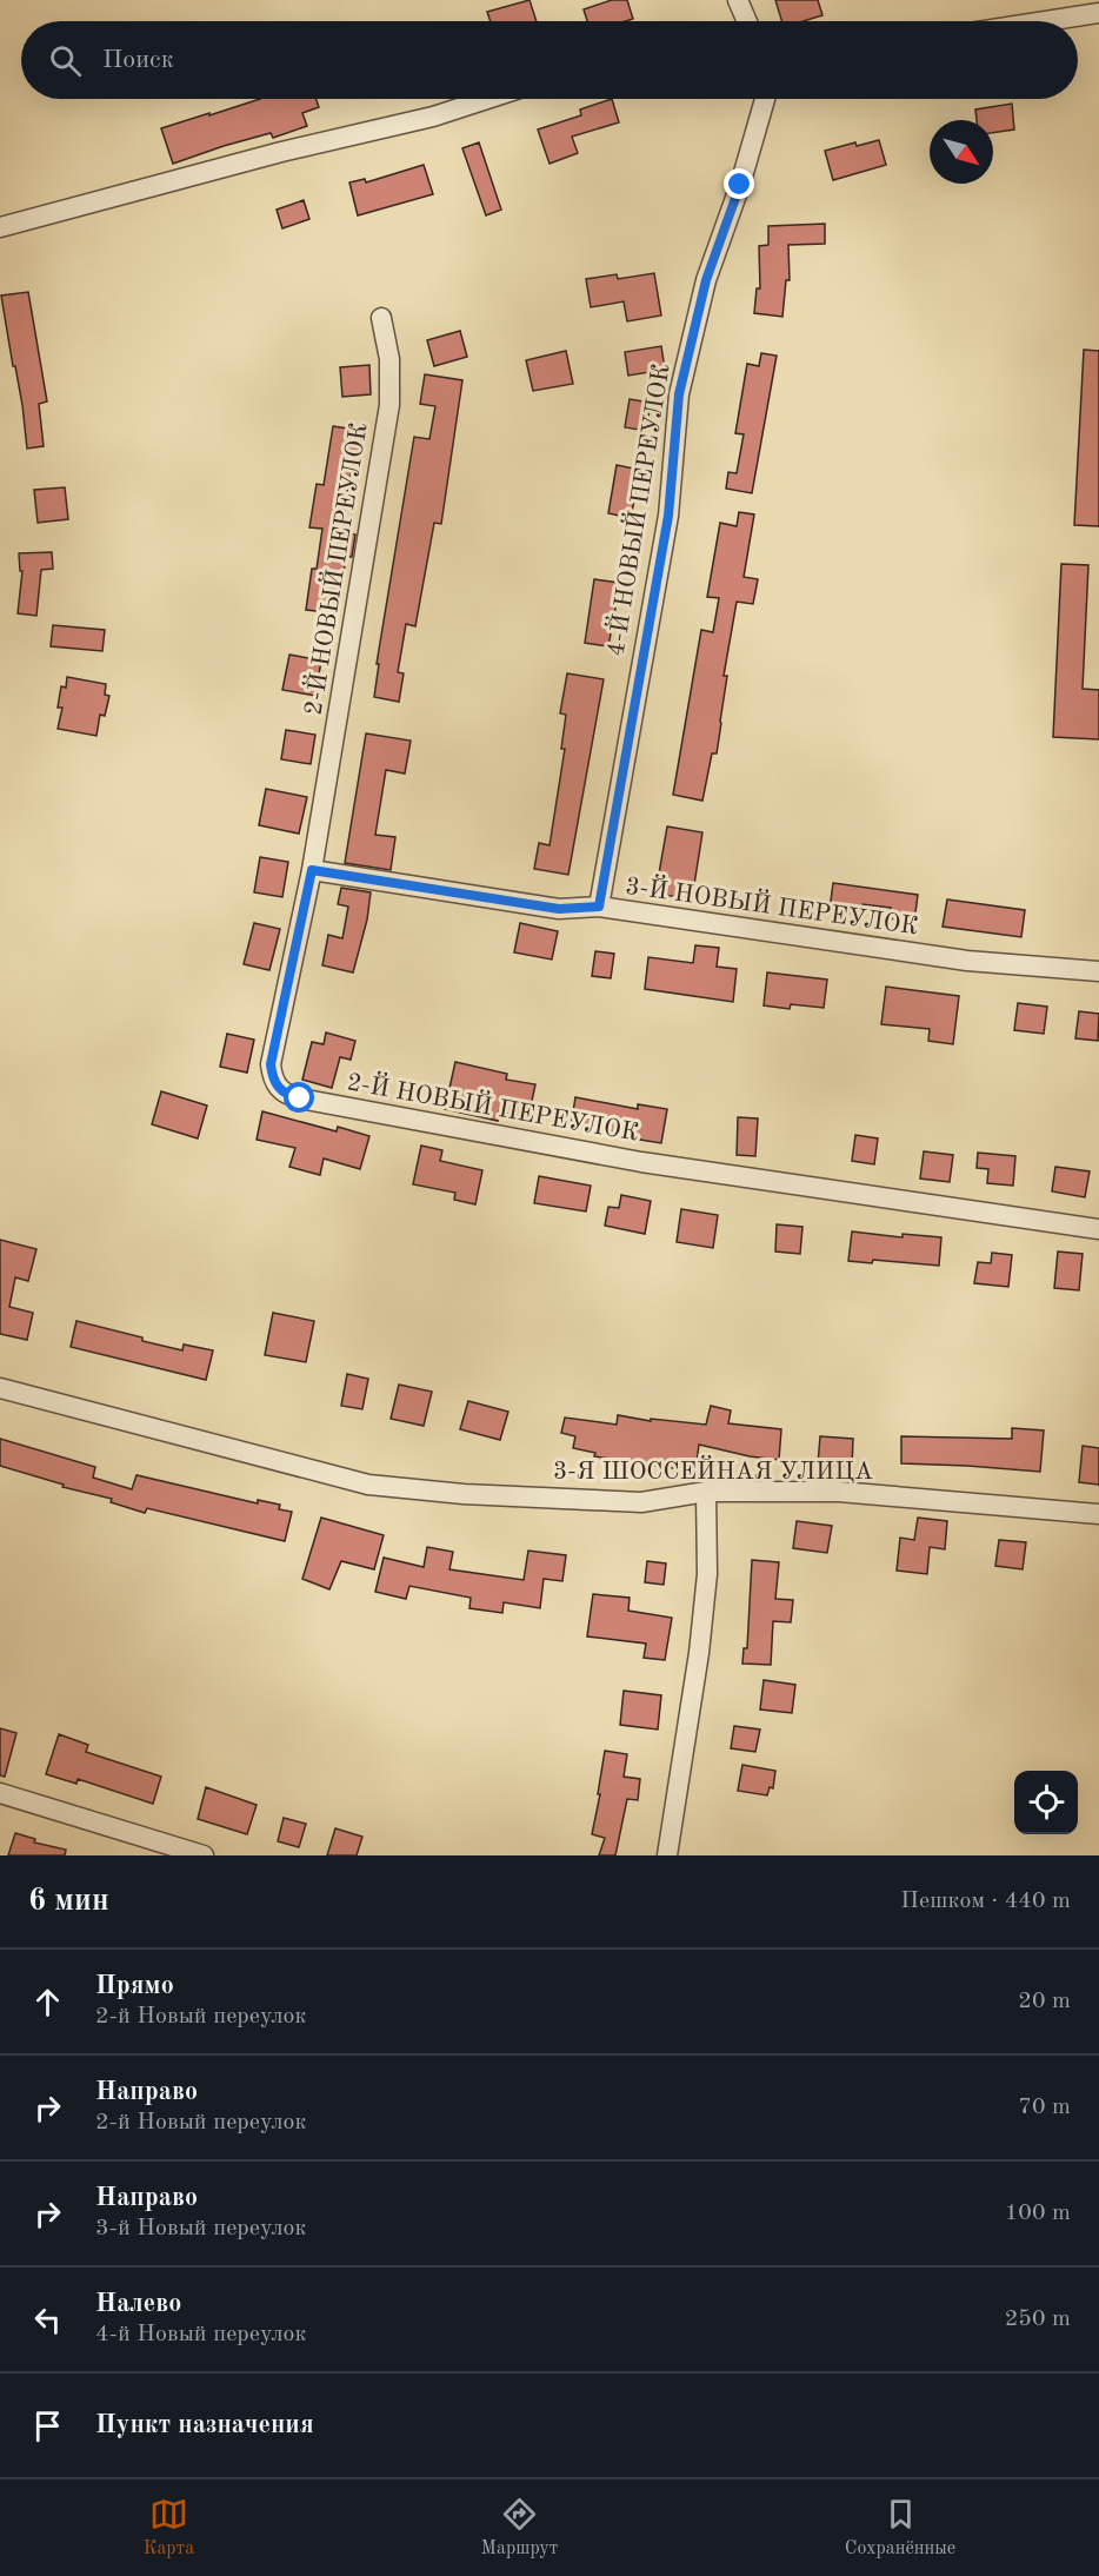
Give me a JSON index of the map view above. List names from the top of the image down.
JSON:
{
  "streets": {
    "street": [
      "4-Й НОВЫЙ ПЕРЕУЛОК",
      "2-Й НОВЫЙ ПЕРЕУЛОК",
      "3-Й НОВЫЙ ПЕРЕУЛОК",
      "3-Я ШОССЕЙНАЯ УЛИЦА"
    ]
  },
  "crossings": [
    ["4-Й НОВЫЙ ПЕРЕУЛОК", "3-Й НОВЫЙ ПЕРЕУЛОК"],
    ["2-Й НОВЫЙ ПЕРЕУЛОК", "3-Й НОВЫЙ ПЕРЕУЛОК"]
  ],
  "north": "bottom right",
  "page": {
    "search": "Поиск",
    "heading": ["6 мин", "Пешком · 440 m"],
    "list": [
      ["Прямо", "2-й Новый переулок", "20 m"],
      ["Направо", "2-й Новый переулок", "70 m"],
      ["Направо", "3-й Новый переулок", "100 m"],
      ["Налево", "4-й Новый переулок", "250 m"],
      "Пункт назначения"
    ],
    "nav": ["Карта", "Маршрут", "Сохранённые"]
  }
}
